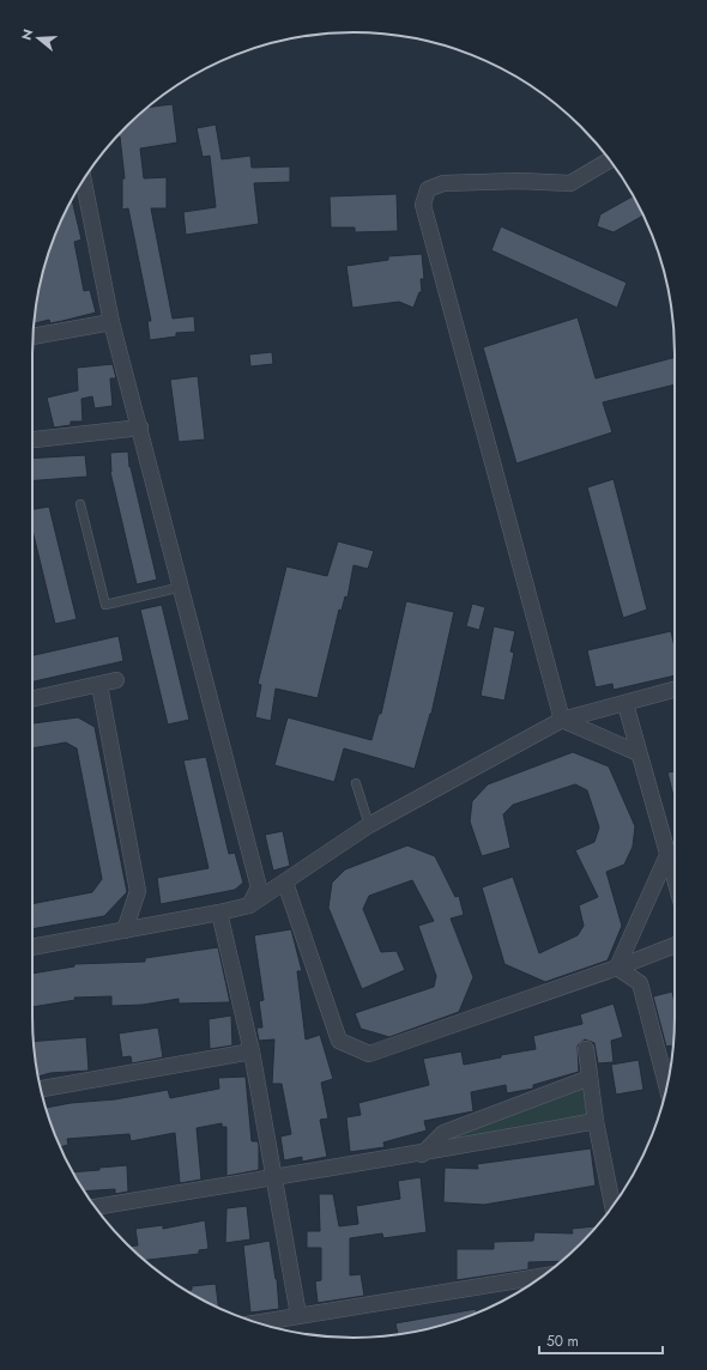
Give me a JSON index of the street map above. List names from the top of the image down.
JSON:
{
  "scale_bar": "50 m",
  "north": "left"
}
